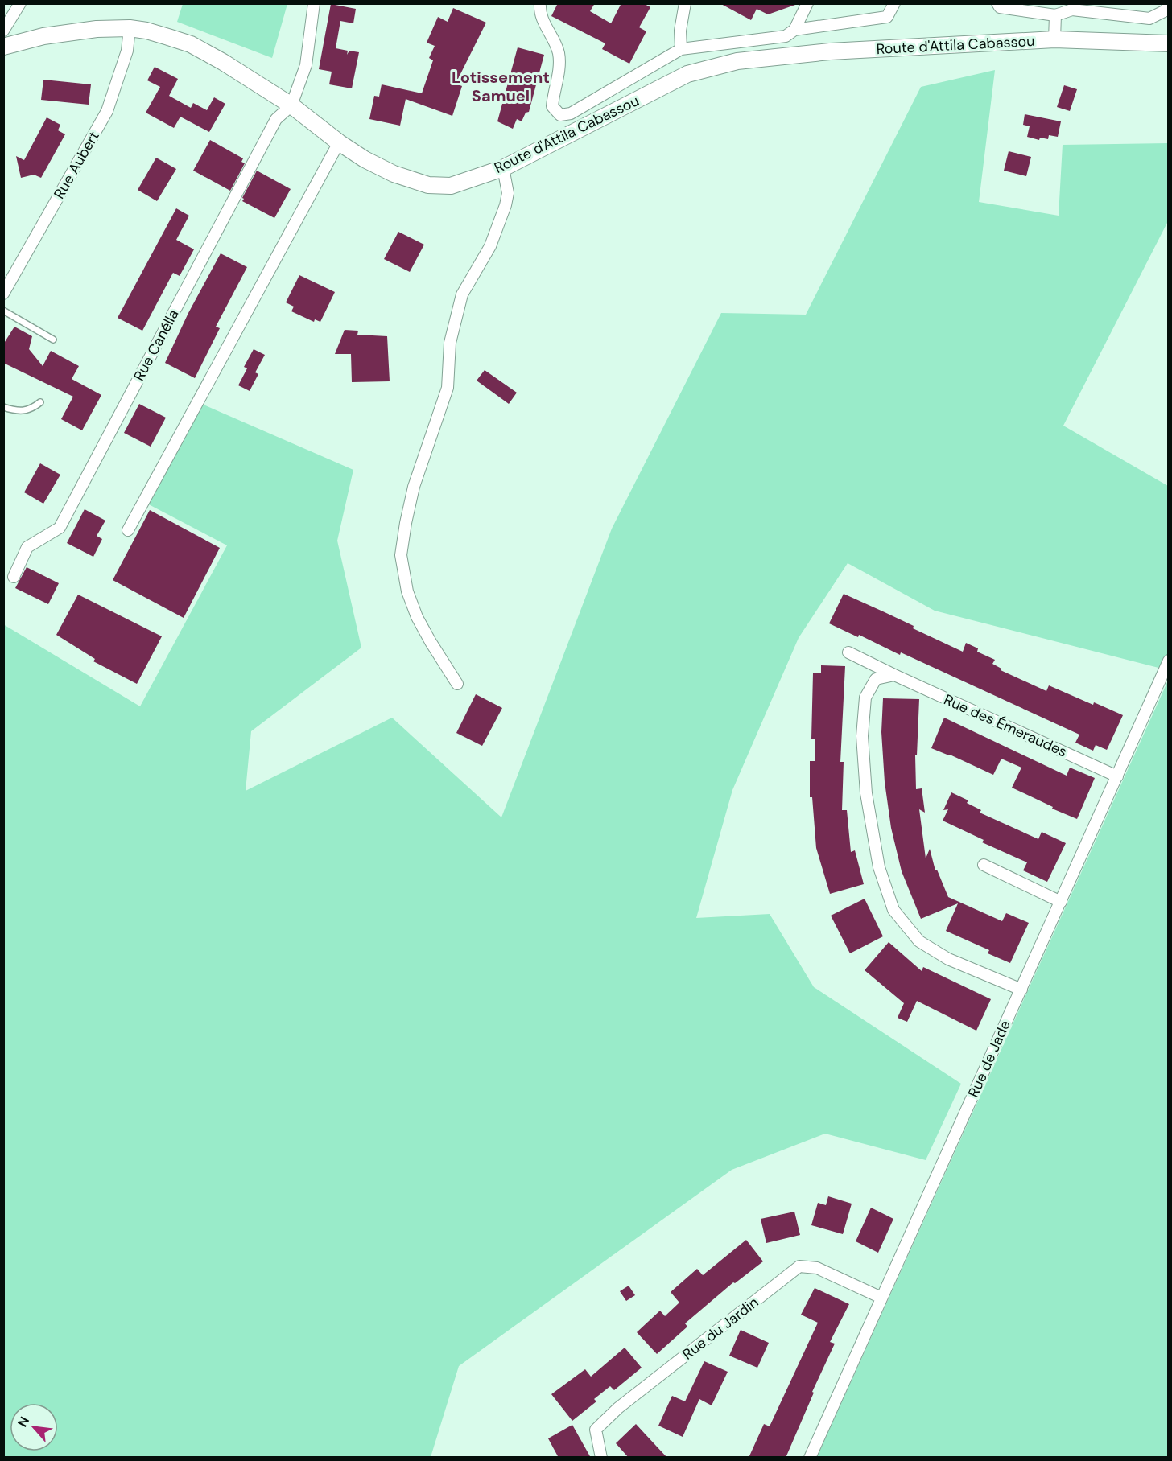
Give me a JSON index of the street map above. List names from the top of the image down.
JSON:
{
  "streets": {
    "main road": ["Route d'Attila Cabassou"],
    "street": [
      "Rue Aubert",
      "Rue Canélla",
      "Rue des Émeraudes",
      "Rue de Jade",
      "Rue du Jardin"
    ]
  },
  "crossings": [
    ["Route d'Attila Cabassou", "Rue Aubert"],
    ["Route d'Attila Cabassou", "Rue Canélla"],
    ["Rue des Émeraudes", "Rue de Jade"],
    ["Rue de Jade", "Rue du Jardin"]
  ],
  "districts": ["Lotissement Samuel"],
  "north": "top left"
}
